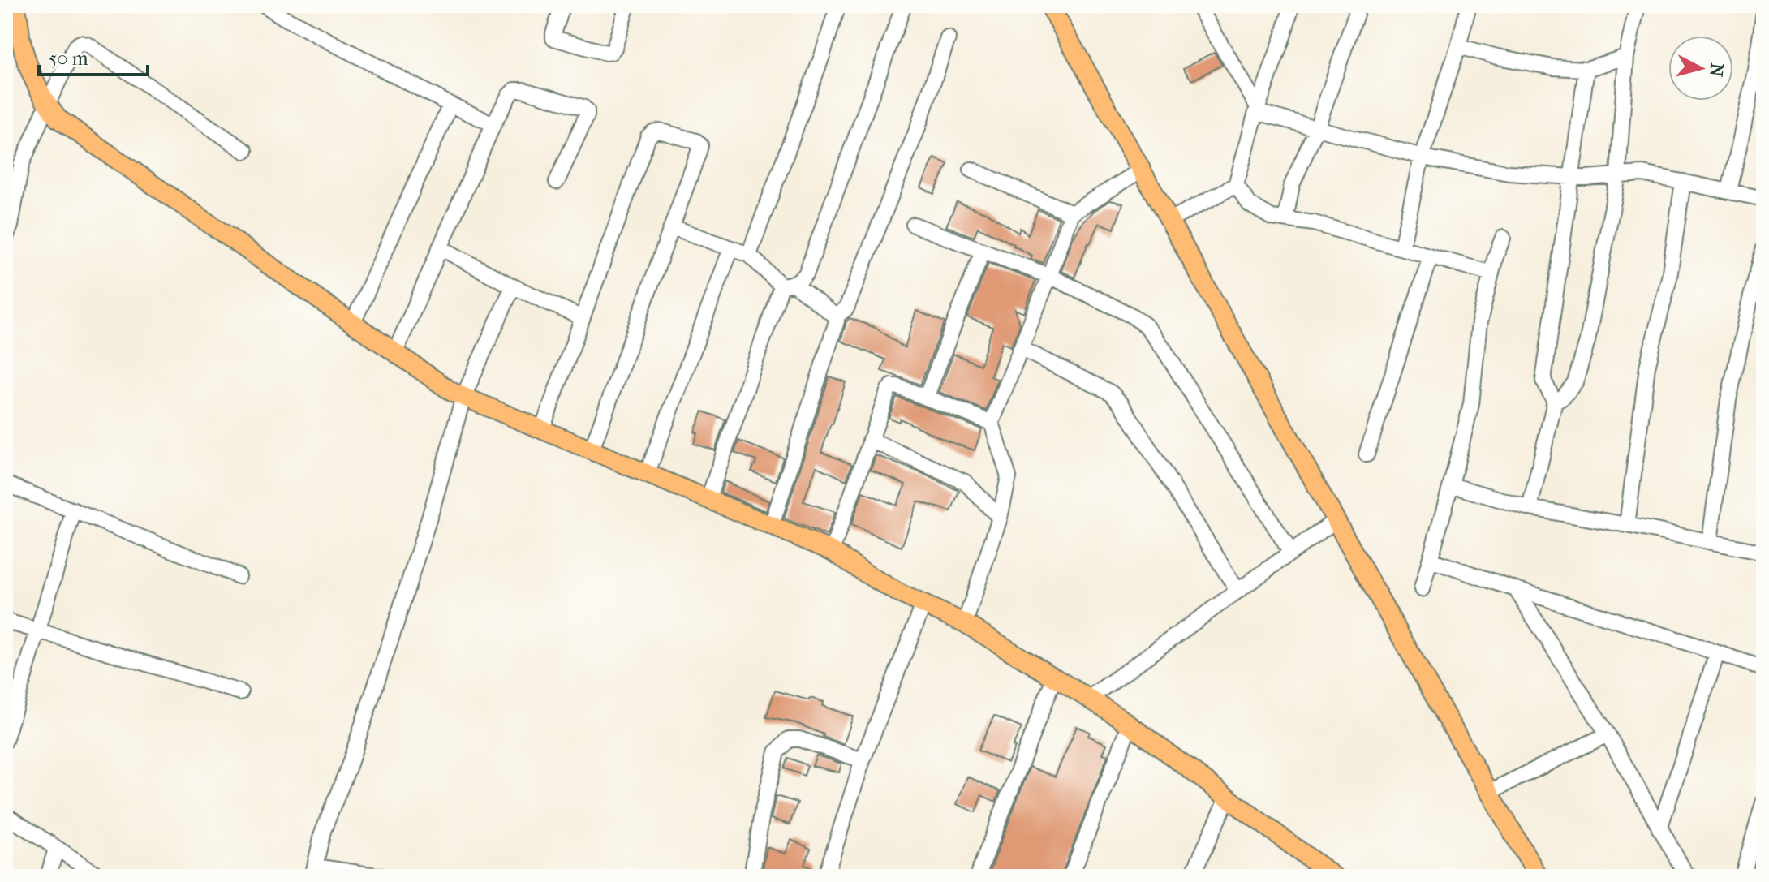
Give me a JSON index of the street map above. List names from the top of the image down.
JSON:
{
  "scale_bar": "50 m",
  "north": "right"
}
